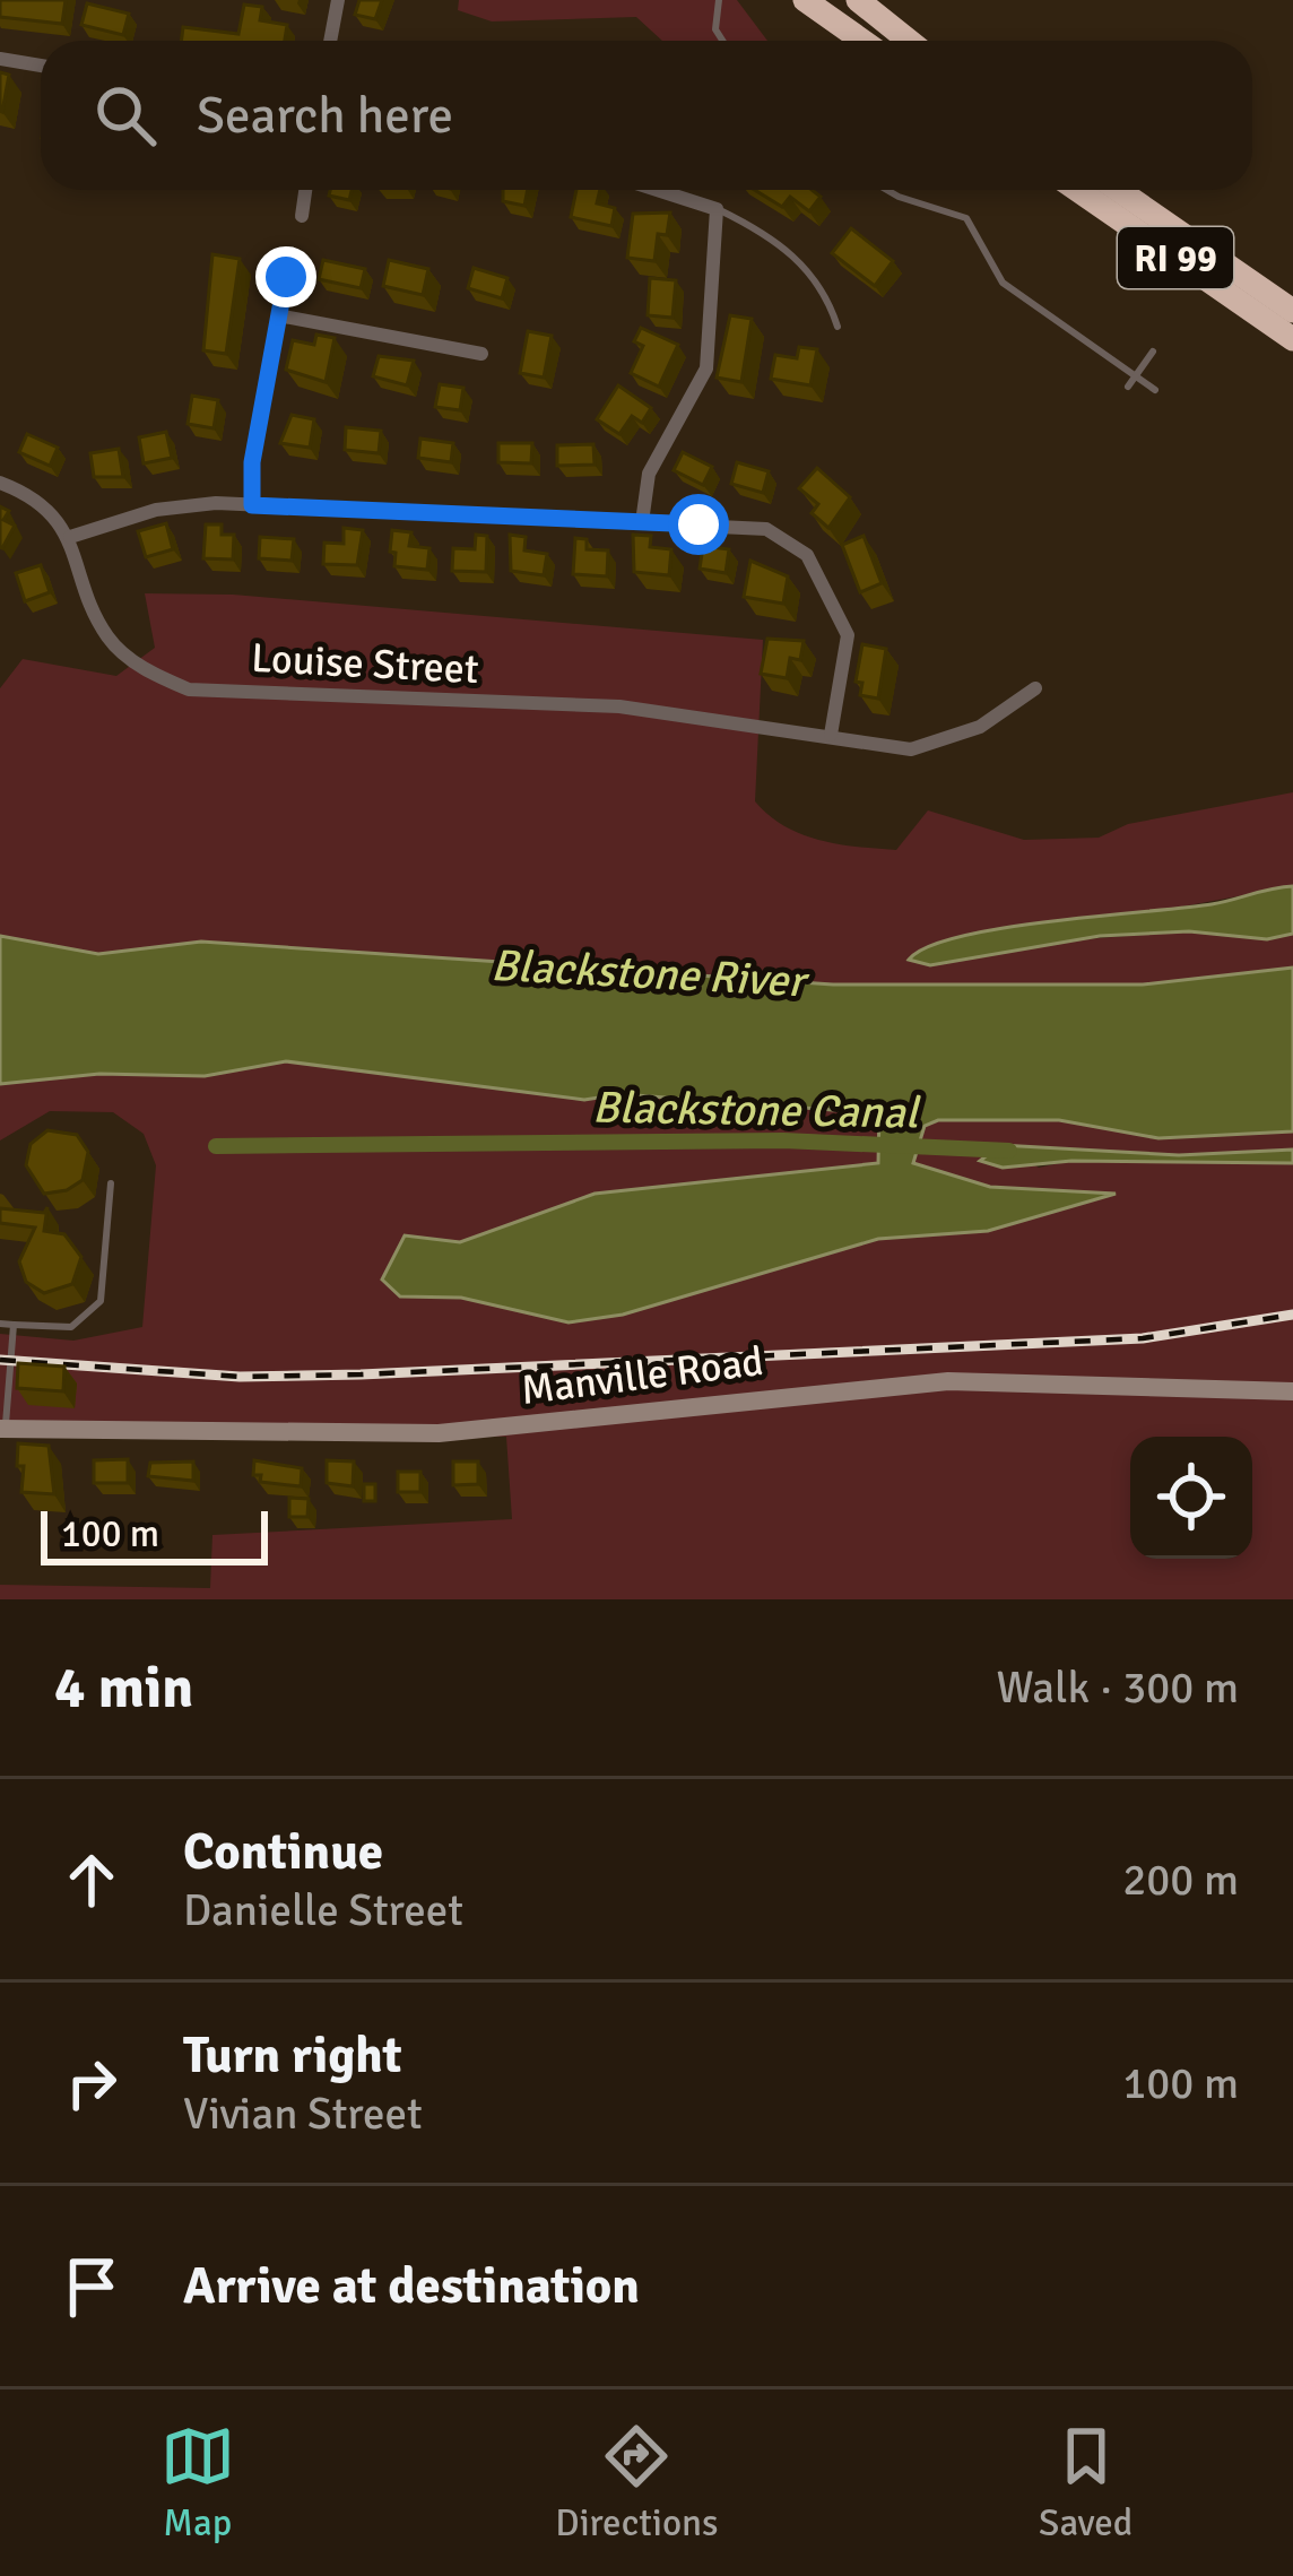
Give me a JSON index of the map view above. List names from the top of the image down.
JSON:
{
  "streets": {
    "highway": ["RI 99"],
    "main road": ["Manville Road"],
    "street": ["Louise Street"]
  },
  "water": ["Blackstone River", "Blackstone Canal"],
  "scale_bar": "100 m",
  "page": {
    "search": "Search here",
    "scale": "100 m",
    "heading": ["4 min", "Walk · 300 m"],
    "list": [
      ["Continue", "Danielle Street", "200 m"],
      ["Turn right", "Vivian Street", "100 m"],
      "Arrive at destination"
    ],
    "nav": ["Map", "Directions", "Saved"]
  }
}
